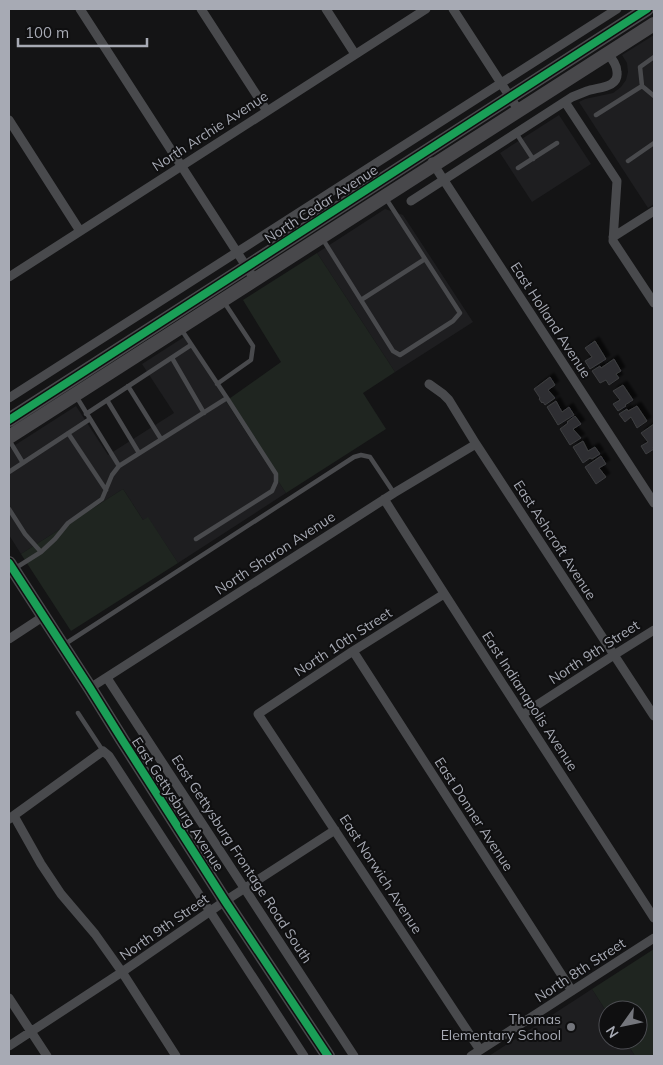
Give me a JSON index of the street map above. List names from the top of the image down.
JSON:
{
  "streets": {
    "main road": ["North Cedar Avenue", "East Gettysburg Avenue"],
    "street": [
      "North Archie Avenue",
      "East Holland Avenue",
      "East Ashcroft Avenue",
      "North Sharon Avenue",
      "North 10th Street",
      "North 9th Street",
      "East Indianapolis Avenue",
      "East Donner Avenue",
      "East Gettysburg Frontage Road South",
      "East Norwich Avenue",
      "North 8th Street"
    ]
  },
  "crossings": [
    ["North Cedar Avenue", "East Holland Avenue"],
    ["East Ashcroft Avenue", "North Sharon Avenue"],
    ["East Ashcroft Avenue", "North 9th Street"],
    ["North Sharon Avenue", "East Indianapolis Avenue"],
    ["North Sharon Avenue", "East Gettysburg Avenue"],
    ["North Sharon Avenue", "East Gettysburg Frontage Road South"],
    ["North 10th Street", "East Indianapolis Avenue"],
    ["North 10th Street", "East Donner Avenue"],
    ["North 10th Street", "East Norwich Avenue"],
    ["North 9th Street", "East Indianapolis Avenue"],
    ["North 9th Street", "East Gettysburg Avenue"],
    ["North 9th Street", "East Gettysburg Frontage Road South"],
    ["North 9th Street", "East Norwich Avenue"],
    ["East Donner Avenue", "North 8th Street"],
    ["East Norwich Avenue", "North 8th Street"]
  ],
  "places": ["Thomas Elementary School"],
  "scale_bar": "100 m",
  "north": "bottom left"
}
